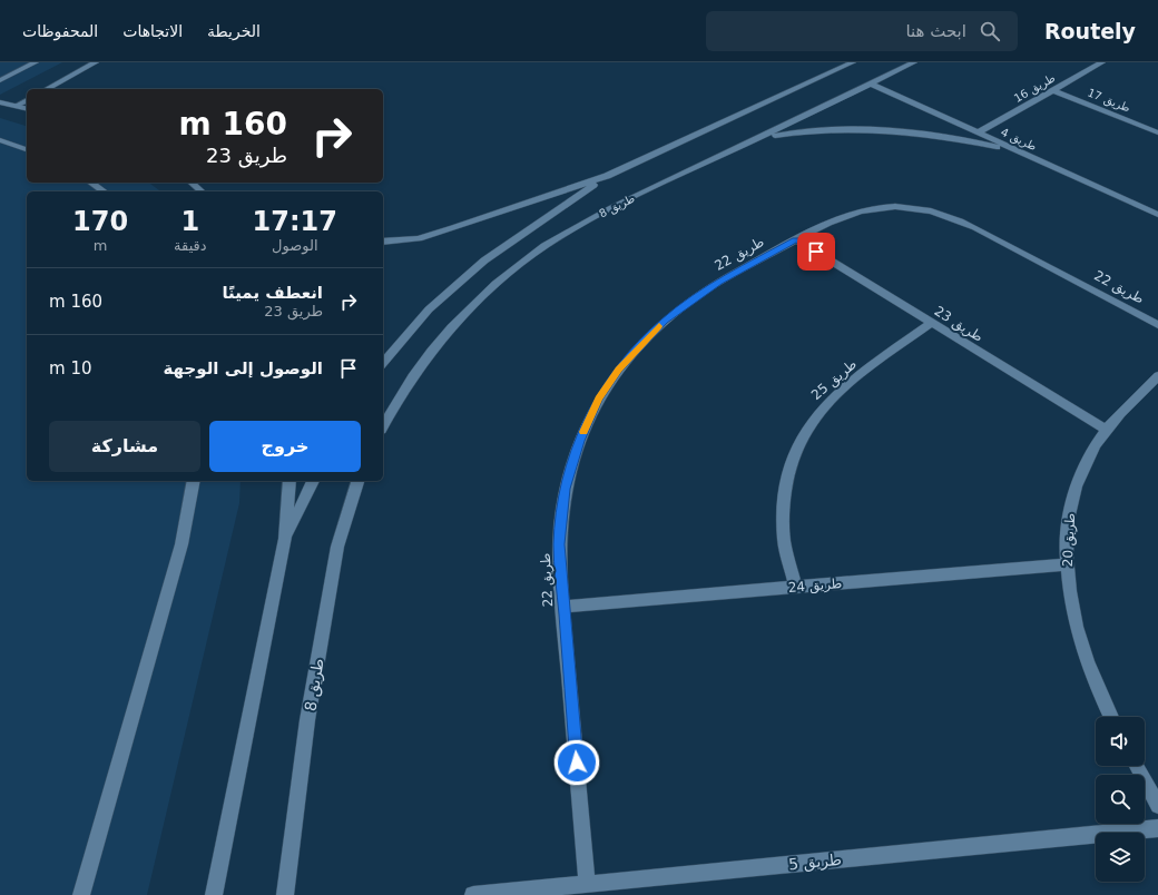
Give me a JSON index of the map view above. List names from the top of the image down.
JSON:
{
  "streets": {
    "street": [
      "طريق 16",
      "طريق 17",
      "طريق 4",
      "طريق 8",
      "طريق 22",
      "طريق 23",
      "طريق 25",
      "طريق 20",
      "طريق 24",
      "طريق 5"
    ]
  },
  "crossings": [
    ["طريق 16", "طريق 17"],
    ["طريق 16", "طريق 4"],
    ["طريق 4", "طريق 8"],
    ["طريق 22", "طريق 23"],
    ["طريق 22", "طريق 24"],
    ["طريق 22", "طريق 5"],
    ["طريق 23", "طريق 25"],
    ["طريق 23", "طريق 20"],
    ["طريق 25", "طريق 24"],
    ["طريق 20", "طريق 24"]
  ],
  "page": {
    "header": "Routely",
    "search": "ابحث هنا",
    "nav": ["الخريطة", "الاتجاهات", "المحفوظات"],
    "turn": ["160 m", "طريق 23"],
    "eta": [
      "17:17",
      "الوصول",
      "1",
      "دقيقة",
      "170",
      "m"
    ],
    "list": [
      {
        "name": "انعطف يمينًا",
        "note": "طريق 23",
        "value": "160 m"
      },
      {
        "name": "الوصول إلى الوجهة",
        "value": "10 m"
      }
    ],
    "buttons": ["خروج", "مشاركة"]
  }
}
